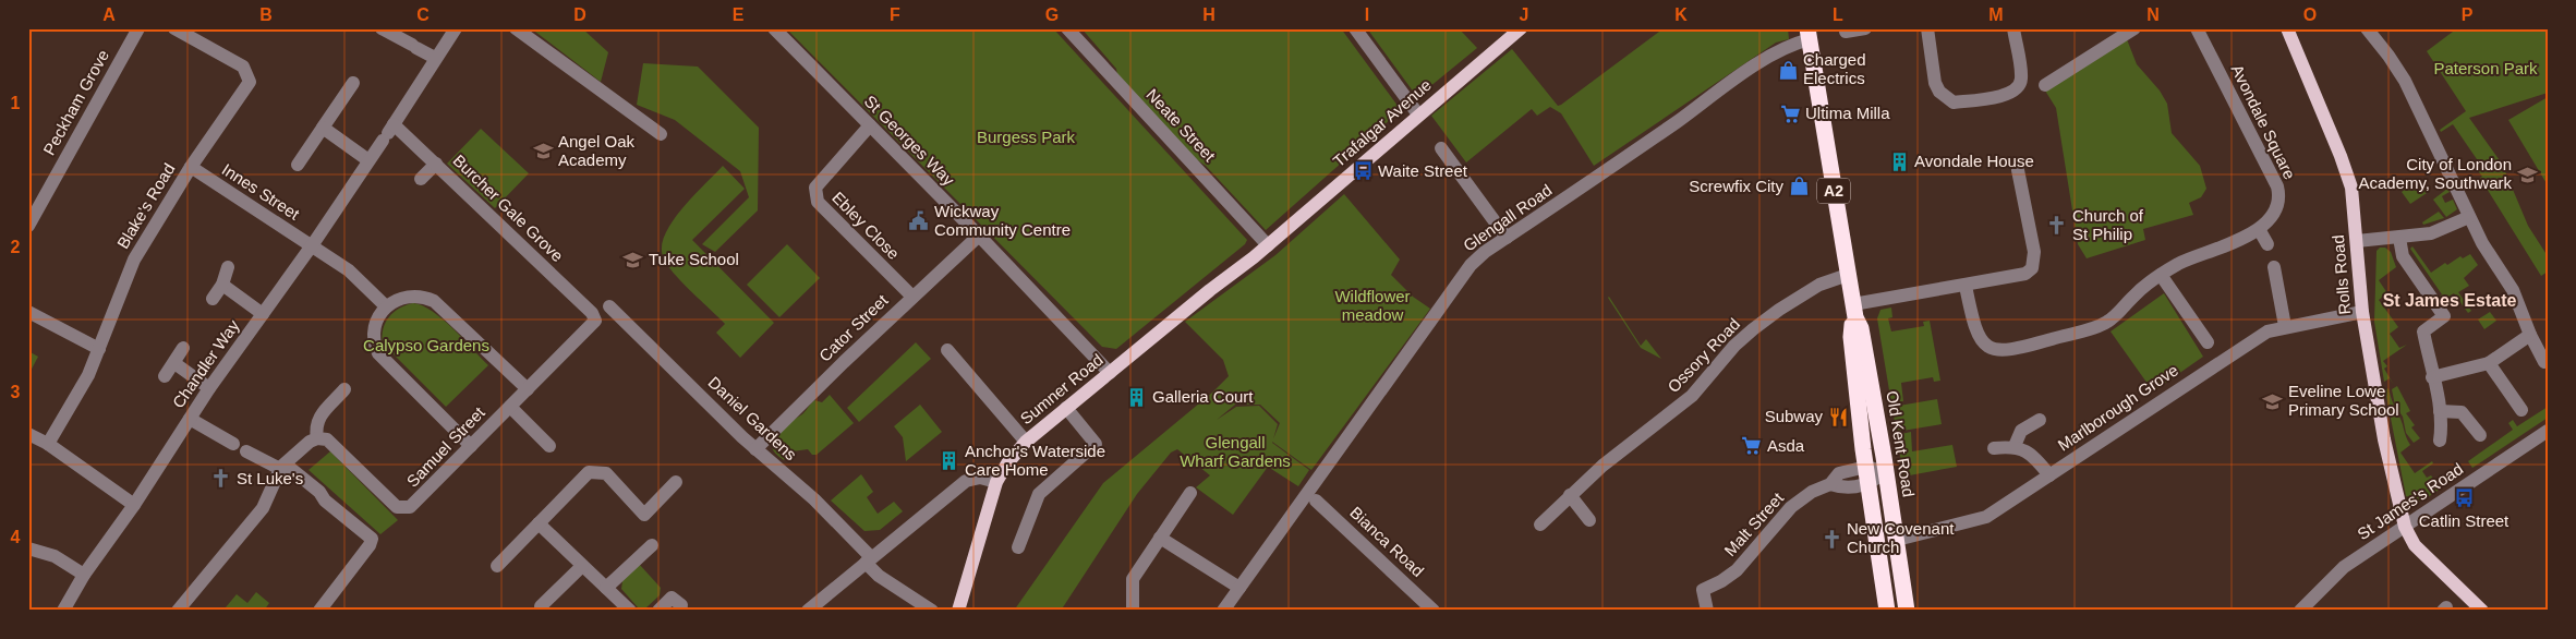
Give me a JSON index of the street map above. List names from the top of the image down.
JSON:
{
  "streets": {
    "highway": ["A2", "Old Kent Road"],
    "main road": ["Trafalgar Avenue", "Rolls Road", "Sumner Road"],
    "street": [
      "Peckham Grove",
      "Avondale Square",
      "Neate Street",
      "St Georges Way",
      "Innes Street",
      "Blake's Road",
      "Burcher Gale Grove",
      "Glengall Road",
      "Ebley Close",
      "Cator Street",
      "Ossory Road",
      "Chandler Way",
      "Marlborough Grove",
      "Daniel Gardens",
      "Samuel Street",
      "St James's Road",
      "Malt Street",
      "Bianca Road"
    ]
  },
  "crossings": [
    ["Trafalgar Avenue", "Neate Street"],
    ["Trafalgar Avenue", "Sumner Road"],
    ["Neate Street", "Sumner Road"],
    ["St Georges Way", "Ebley Close"],
    ["St Georges Way", "Cator Street"],
    ["St Georges Way", "Sumner Road"],
    ["Innes Street", "Blake's Road"],
    ["Innes Street", "Chandler Way"],
    ["Burcher Gale Grove", "Chandler Way"],
    ["Burcher Gale Grove", "Samuel Street"],
    ["Glengall Road", "Old Kent Road"],
    ["Ebley Close", "Cator Street"],
    ["Rolls Road", "Marlborough Grove"],
    ["Rolls Road", "St James's Road"],
    ["Cator Street", "Daniel Gardens"],
    ["Ossory Road", "Old Kent Road"],
    ["Marlborough Grove", "Old Kent Road"],
    ["Old Kent Road", "Malt Street"]
  ],
  "districts": ["St James Estate"],
  "parks": [
    "Paterson Park",
    "Burgess Park",
    "Wildflower meadow",
    "Calypso Gardens",
    "Glengall Wharf Gardens"
  ],
  "places": {
    "shop": ["Charged Electrics", "Screwfix City"],
    "supermarket": ["Ultima Milla", "Asda"],
    "school or university": [
      "Angel Oak Academy",
      "City of London Academy, Southwark",
      "Tuke School",
      "Eveline Lowe Primary School"
    ],
    "building": ["Avondale House", "Galleria Court", "Anchor's Waterside Care Home"],
    "bus stop": ["Waite Street", "Catlin Street"],
    "public building": ["Wickway Community Centre"],
    "church": ["Church of St Philip", "St Luke's", "New Covenant Church"],
    "restaurant": ["Subway"]
  },
  "grid": {
    "columns": [
      "A",
      "B",
      "C",
      "D",
      "E",
      "F",
      "G",
      "H",
      "I",
      "J",
      "K",
      "L",
      "M",
      "N",
      "O",
      "P"
    ],
    "rows": [
      "1",
      "2",
      "3",
      "4"
    ]
  }
}
